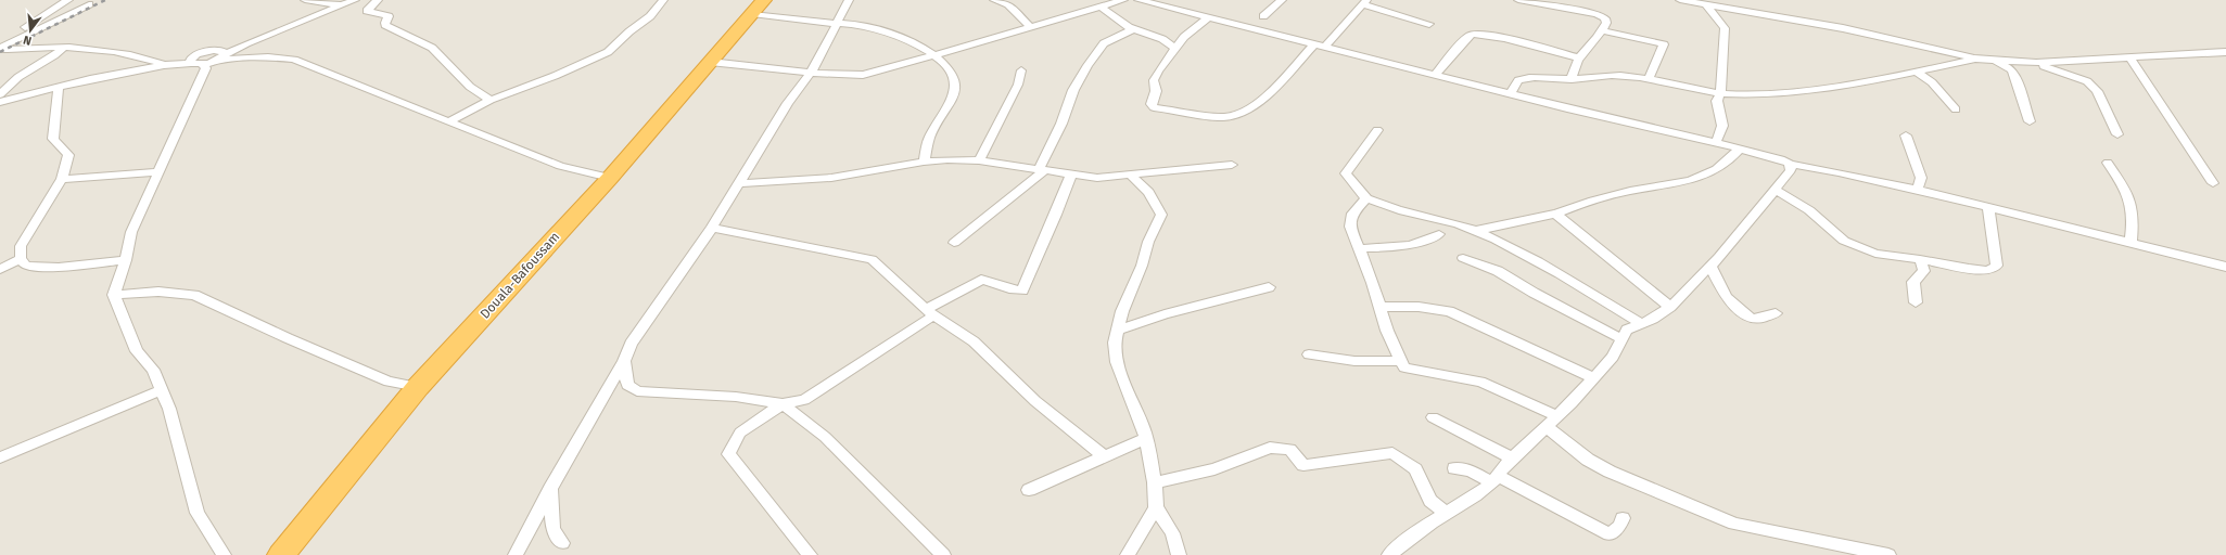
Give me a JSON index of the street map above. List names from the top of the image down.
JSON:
{
  "streets": {
    "highway": ["Douala-Bafoussam"]
  },
  "north": "bottom"
}
